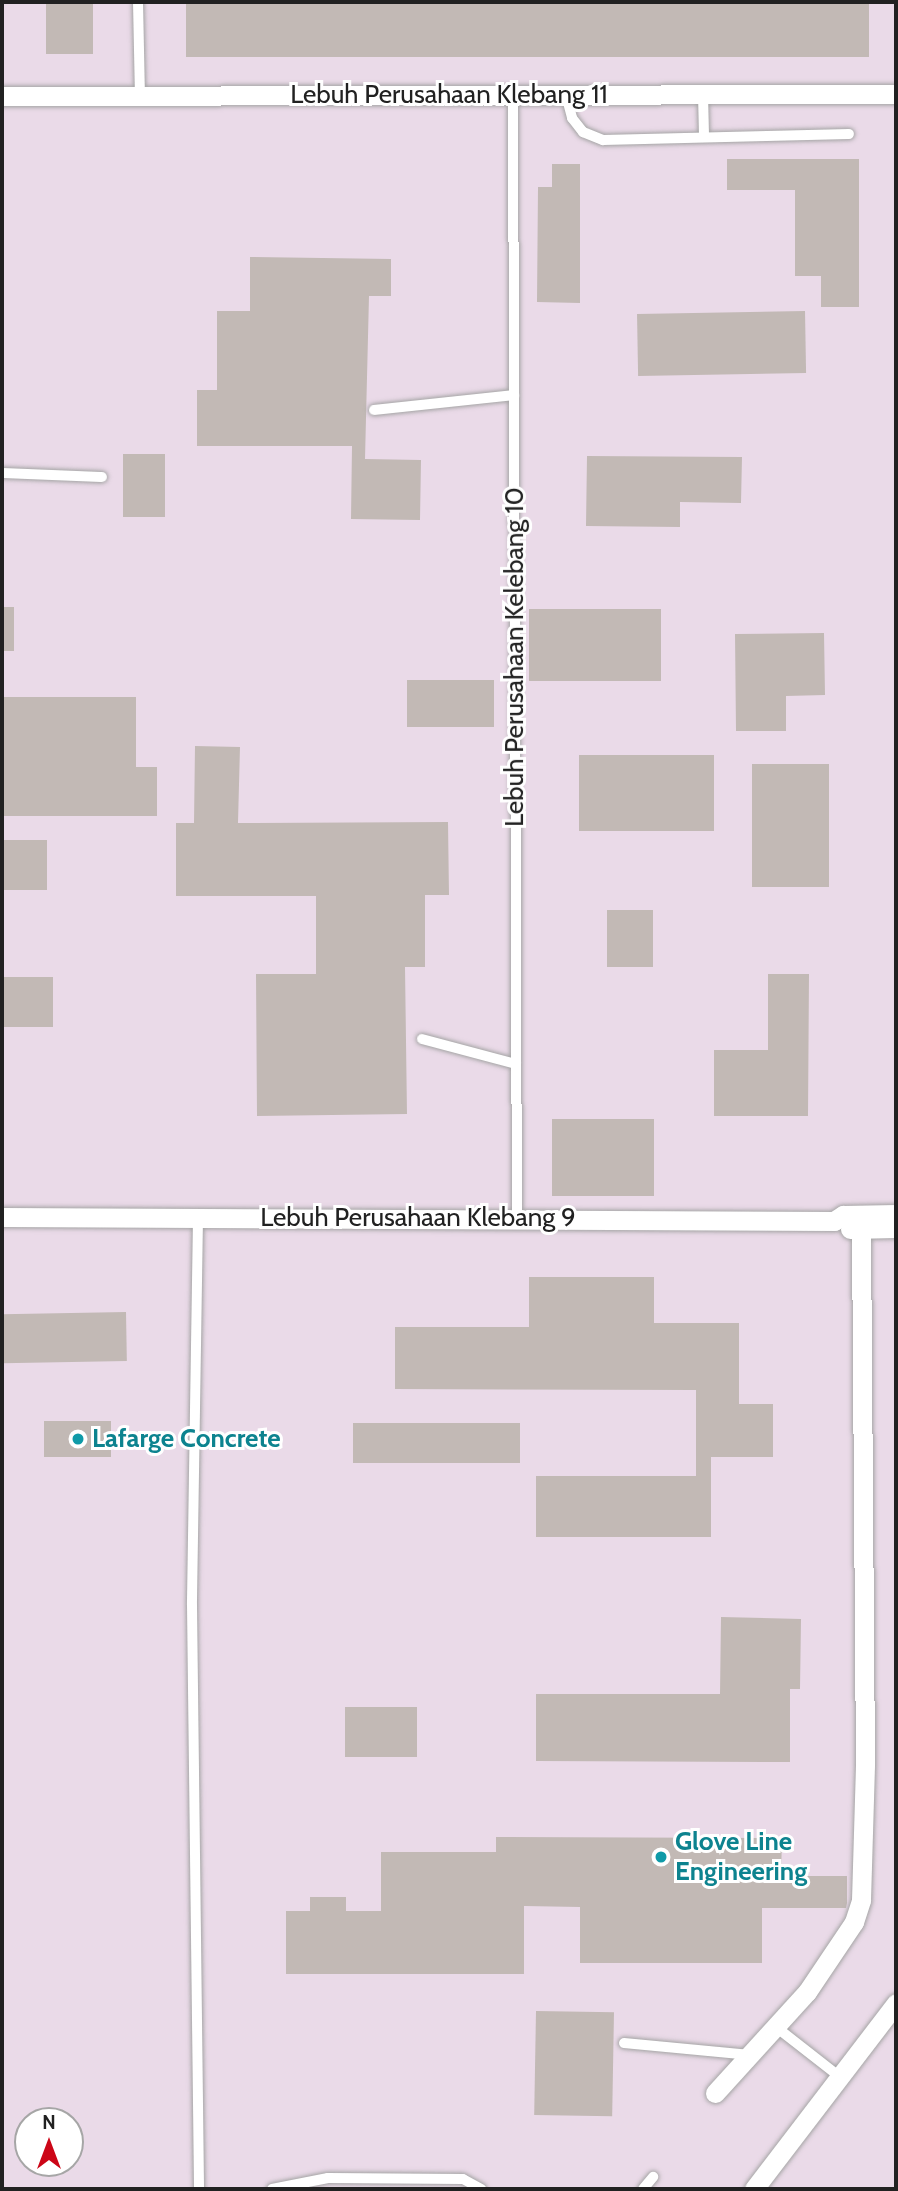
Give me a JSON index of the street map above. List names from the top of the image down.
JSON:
{
  "streets": {
    "street": ["Lebuh Perusahaan Klebang 11", "Lebuh Perusahaan Klebang 9"],
    "lane": ["Lebuh Perusahaan Kelebang 10"]
  },
  "crossings": [
    ["Lebuh Perusahaan Klebang 11", "Lebuh Perusahaan Kelebang 10"],
    ["Lebuh Perusahaan Kelebang 10", "Lebuh Perusahaan Klebang 9"]
  ],
  "places": ["Lafarge Concrete", "Glove Line Engineering"],
  "north": "top"
}
